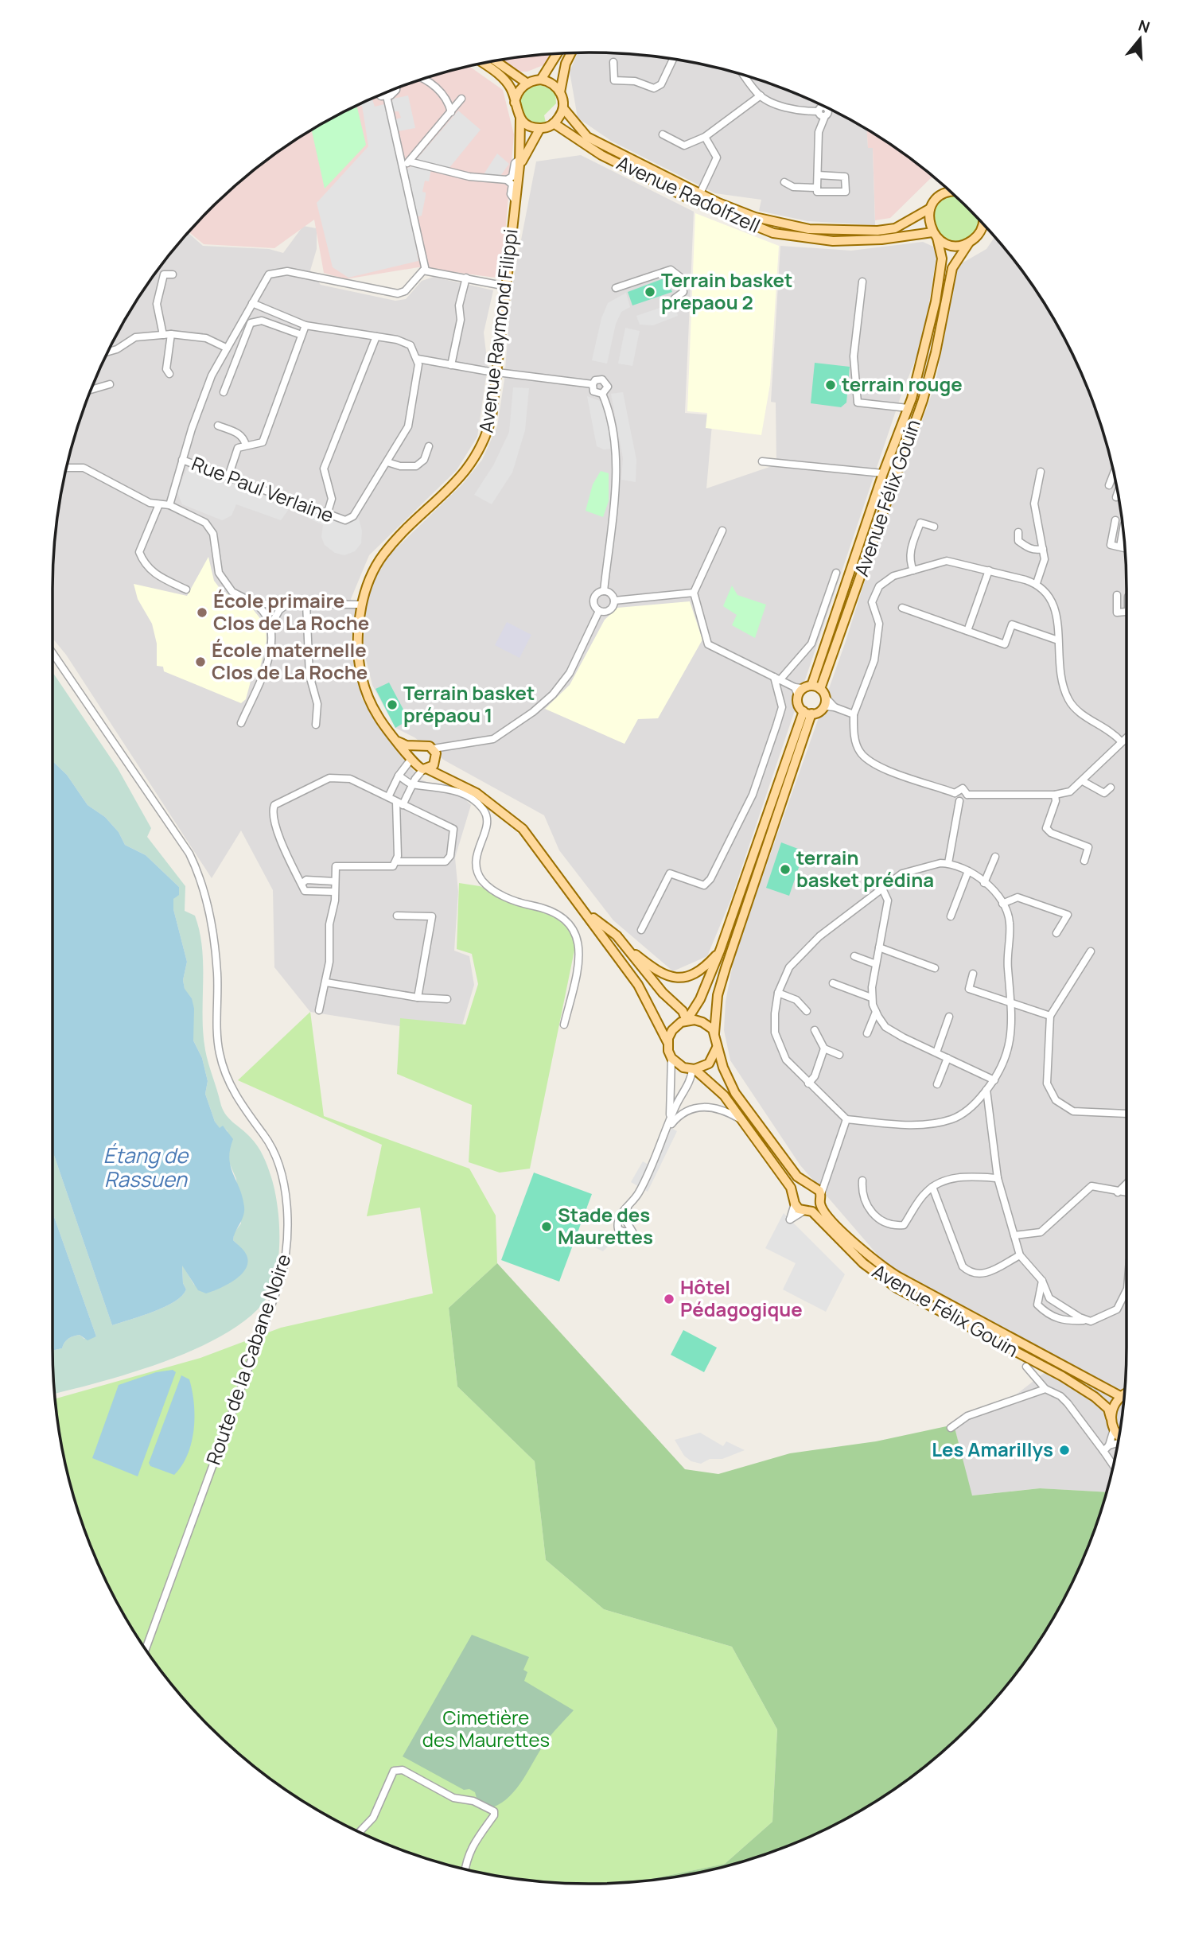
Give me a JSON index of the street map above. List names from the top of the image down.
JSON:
{
  "streets": {
    "main road": ["Avenue Radolfzell", "Avenue Raymond Filippi", "Avenue Félix Gouin"],
    "street": ["Rue Paul Verlaine", "Route de la Cabane Noire"]
  },
  "crossings": [
    ["Avenue Radolfzell", "Avenue Raymond Filippi"],
    ["Avenue Radolfzell", "Avenue Félix Gouin"]
  ],
  "water": ["Étang de Rassuen"],
  "parks": ["Cimetière des Maurettes"],
  "places": [
    "Terrain basket prepaou 2",
    "terrain rouge",
    "École primaire Clos de La Roche",
    "École maternelle Clos de La Roche",
    "Terrain basket prépaou 1",
    "terrain basket prédina",
    "Stade des Maurettes",
    "Hôtel Pédagogique",
    "Les Amarillys"
  ],
  "north": "top"
}
